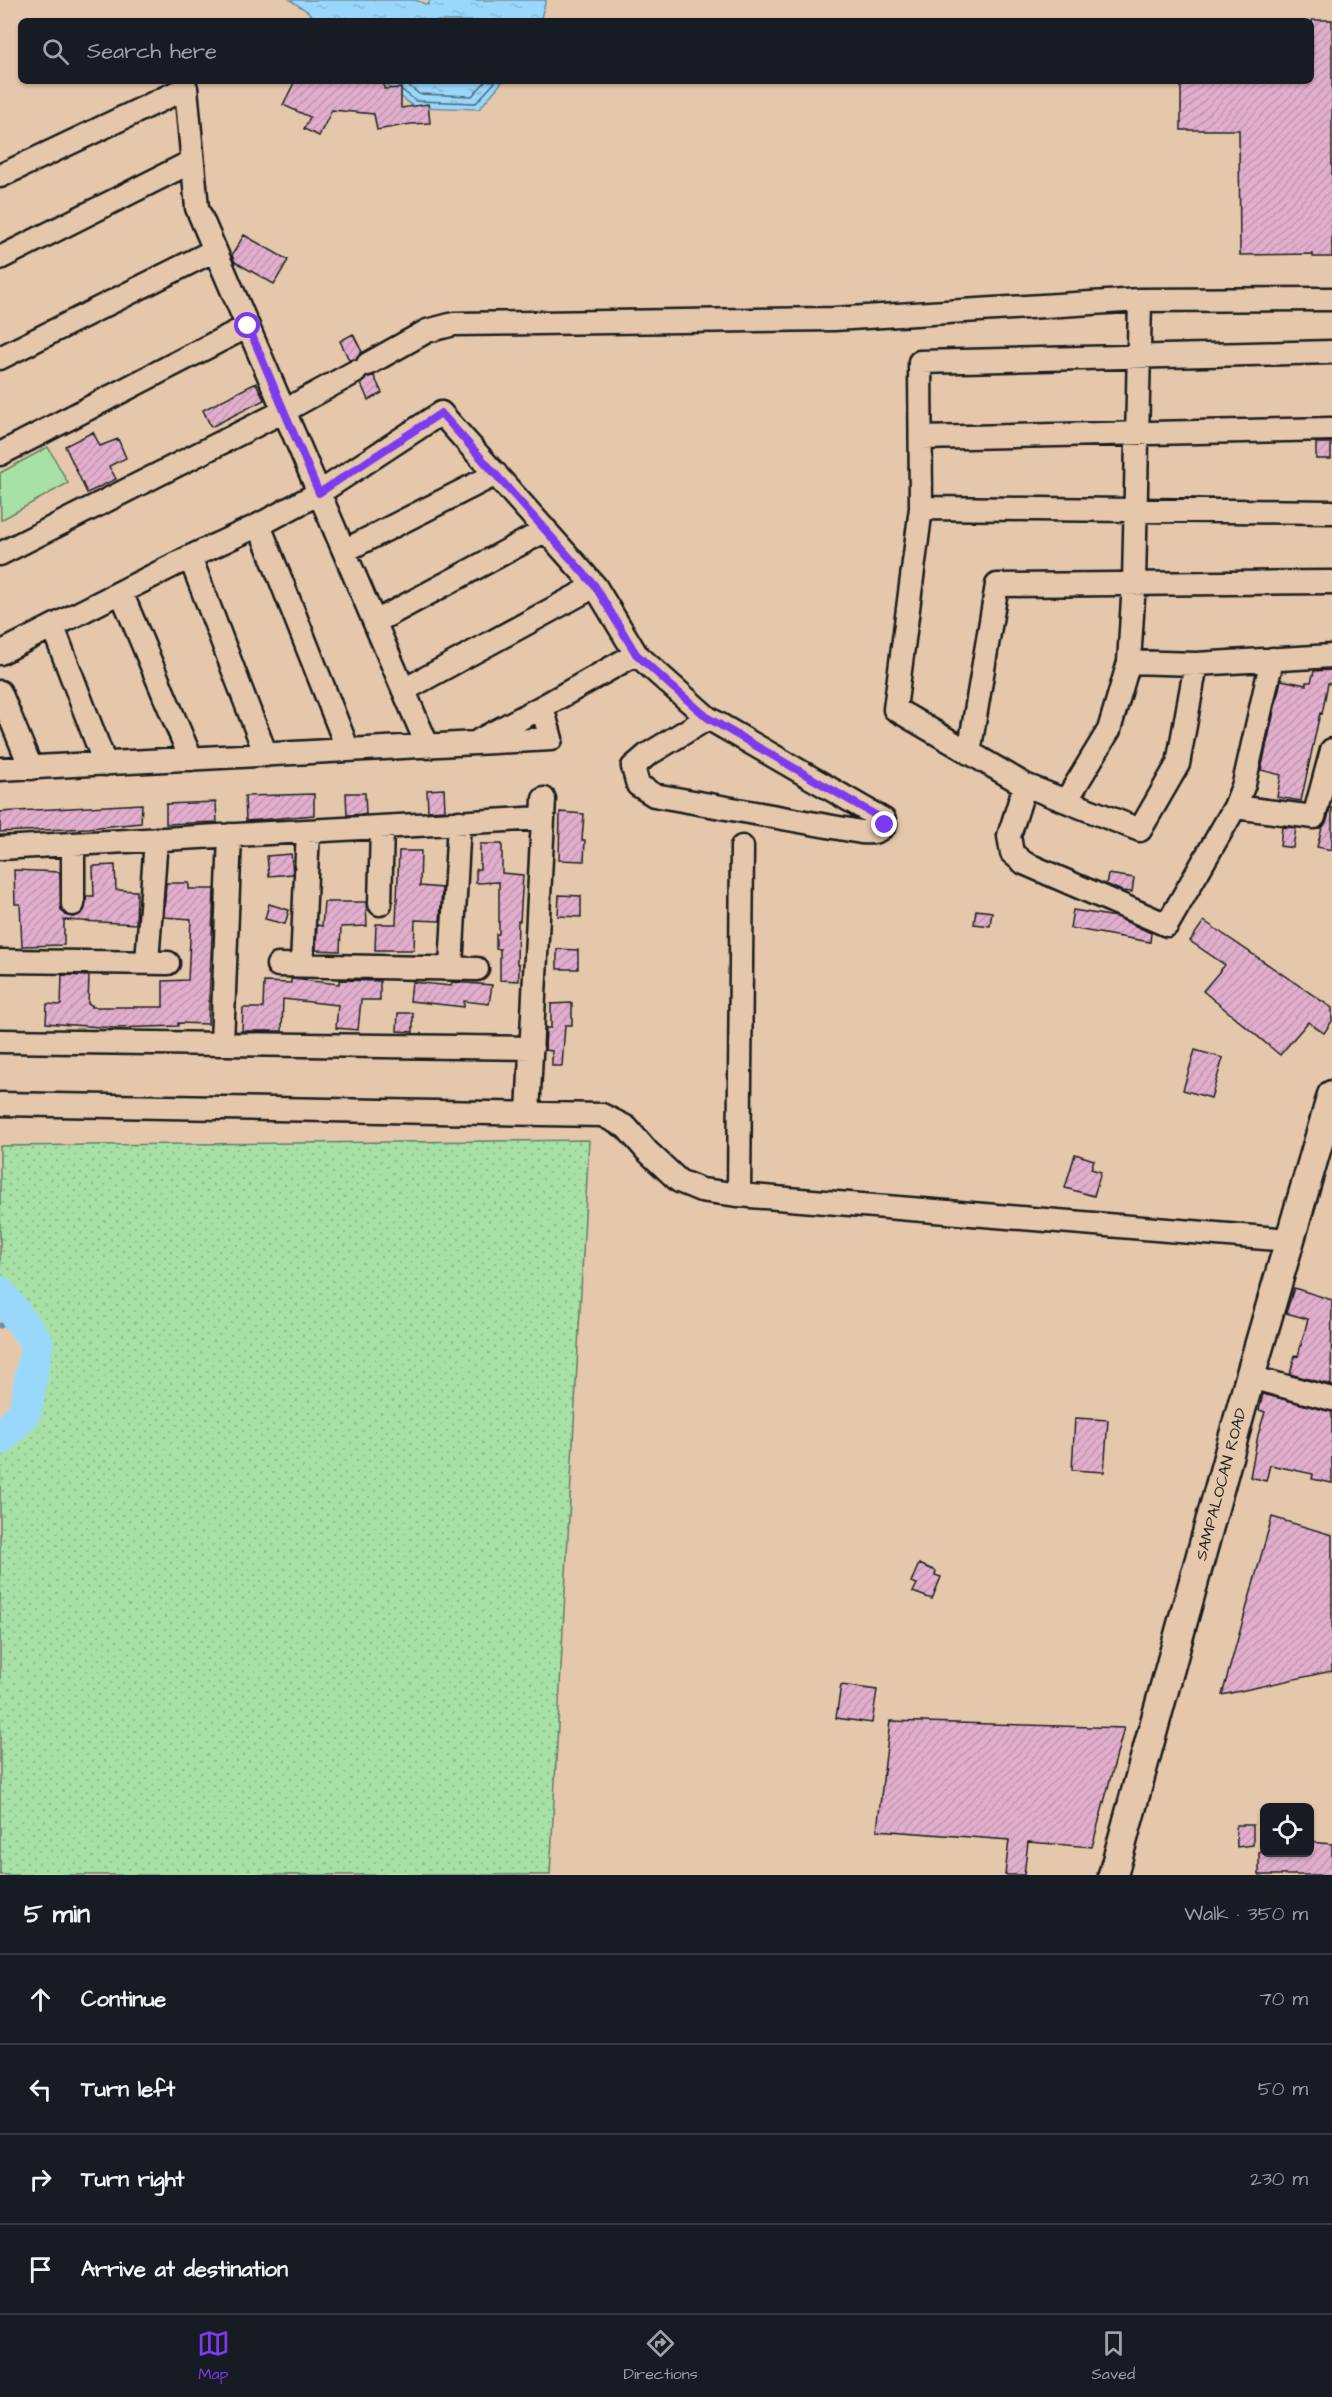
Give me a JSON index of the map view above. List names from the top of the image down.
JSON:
{
  "streets": {
    "main road": ["SAMPALOCAN ROAD"]
  },
  "page": {
    "search": "Search here",
    "heading": ["5 min", "Walk · 350 m"],
    "list": [
      ["Continue", "70 m"],
      ["Turn left", "50 m"],
      ["Turn right", "230 m"],
      "Arrive at destination"
    ],
    "nav": ["Map", "Directions", "Saved"]
  }
}
